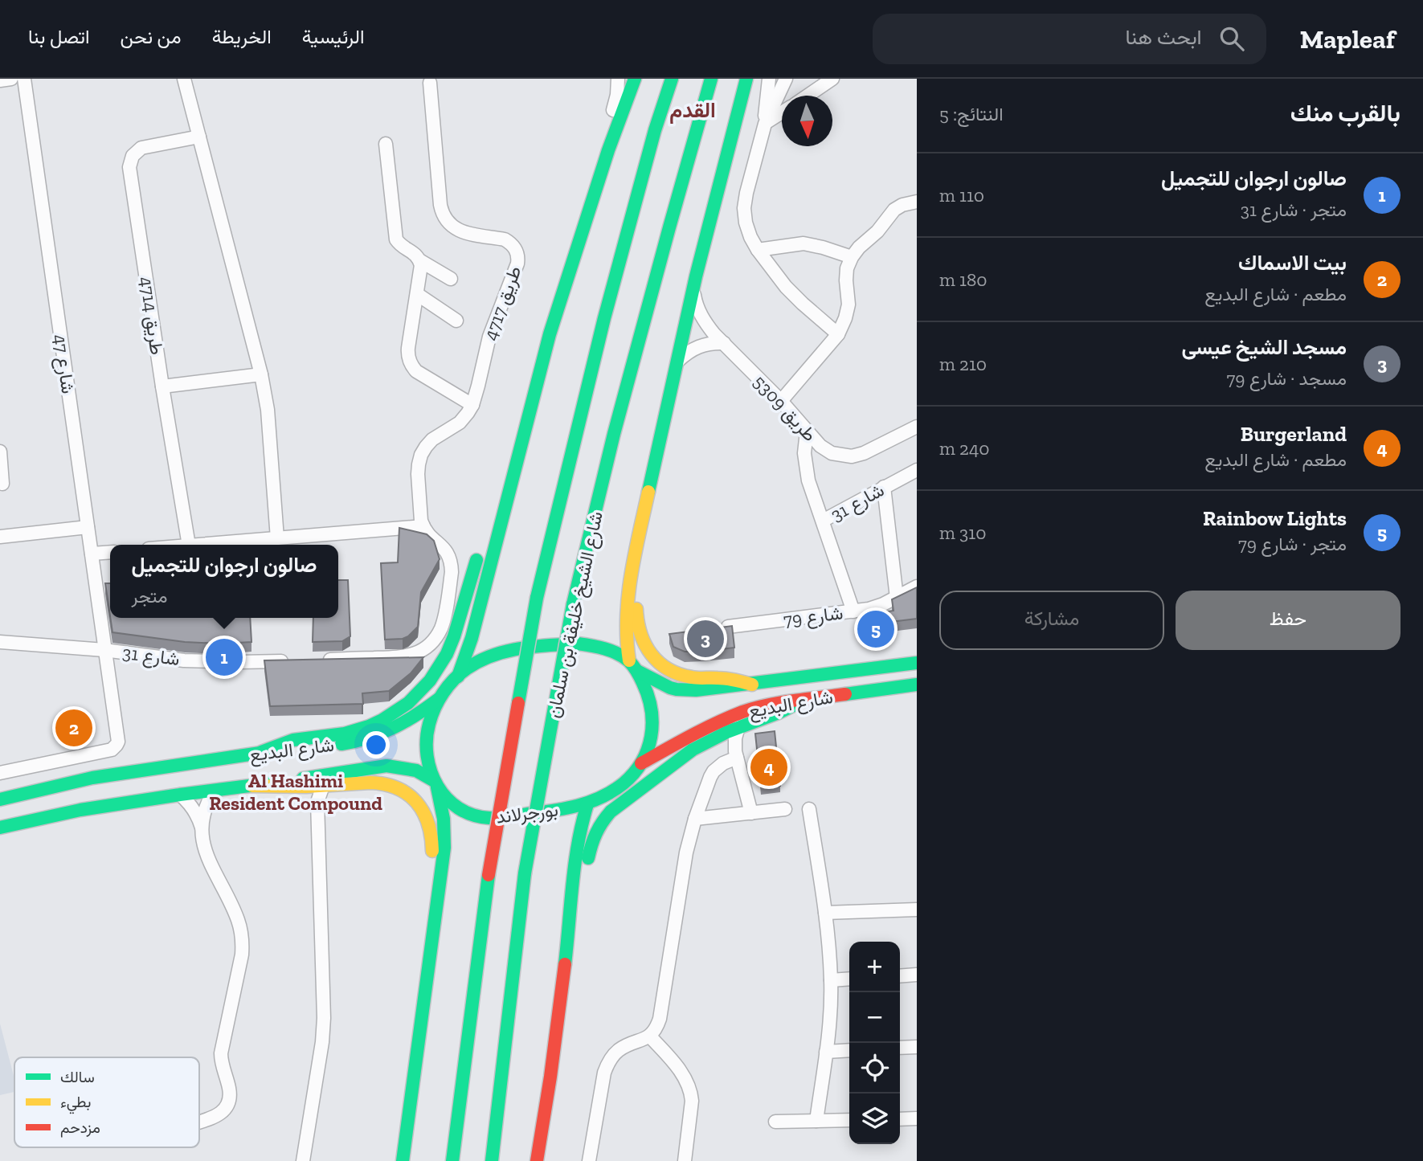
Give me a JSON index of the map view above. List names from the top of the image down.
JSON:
{
  "streets": {
    "main road": ["شارع الشيخ خليفة بن سلمان", "شارع البديع", "بورجرلاند"],
    "street": [
      "طريق 4717",
      "طريق 4714",
      "شارع 47",
      "طريق 5309",
      "شارع 31",
      "شارع 79"
    ]
  },
  "crossings": [
    ["شارع 47", "شارع 31"],
    ["شارع 31", "شارع 79"],
    ["شارع البديع", "بورجرلاند"]
  ],
  "districts": ["القدم", "Al Hashimi Resident Compound"],
  "legend": ["سالك", "بطيء", "مزدحم"],
  "north": "bottom",
  "page": {
    "header": "Mapleaf",
    "search": "ابحث هنا",
    "nav": [
      "الرئيسية",
      "الخريطة",
      "من نحن",
      "اتصل بنا"
    ],
    "heading": ["بالقرب منك", "النتائج: 5"],
    "list": [
      {
        "mark": "1",
        "name": "صالون ارجوان للتجميل",
        "note": "متجر · شارع 31",
        "value": "110 m"
      },
      {
        "mark": "2",
        "name": "بيت الاسماك",
        "note": "مطعم · شارع البديع",
        "value": "180 m"
      },
      {
        "mark": "3",
        "name": "مسجد الشيخ عيسى",
        "note": "مسجد · شارع 79",
        "value": "210 m"
      },
      {
        "mark": "4",
        "name": "Burgerland",
        "note": "مطعم · شارع البديع",
        "value": "240 m"
      },
      {
        "mark": "5",
        "name": "Rainbow Lights",
        "note": "متجر · شارع 79",
        "value": "310 m"
      }
    ],
    "popup": ["صالون ارجوان للتجميل", "متجر"],
    "buttons": ["حفظ", "مشاركة"],
    "pins": [
      "5",
      "3",
      "1",
      "2",
      "4"
    ],
    "map_buttons": ["+", "−"]
  }
}
